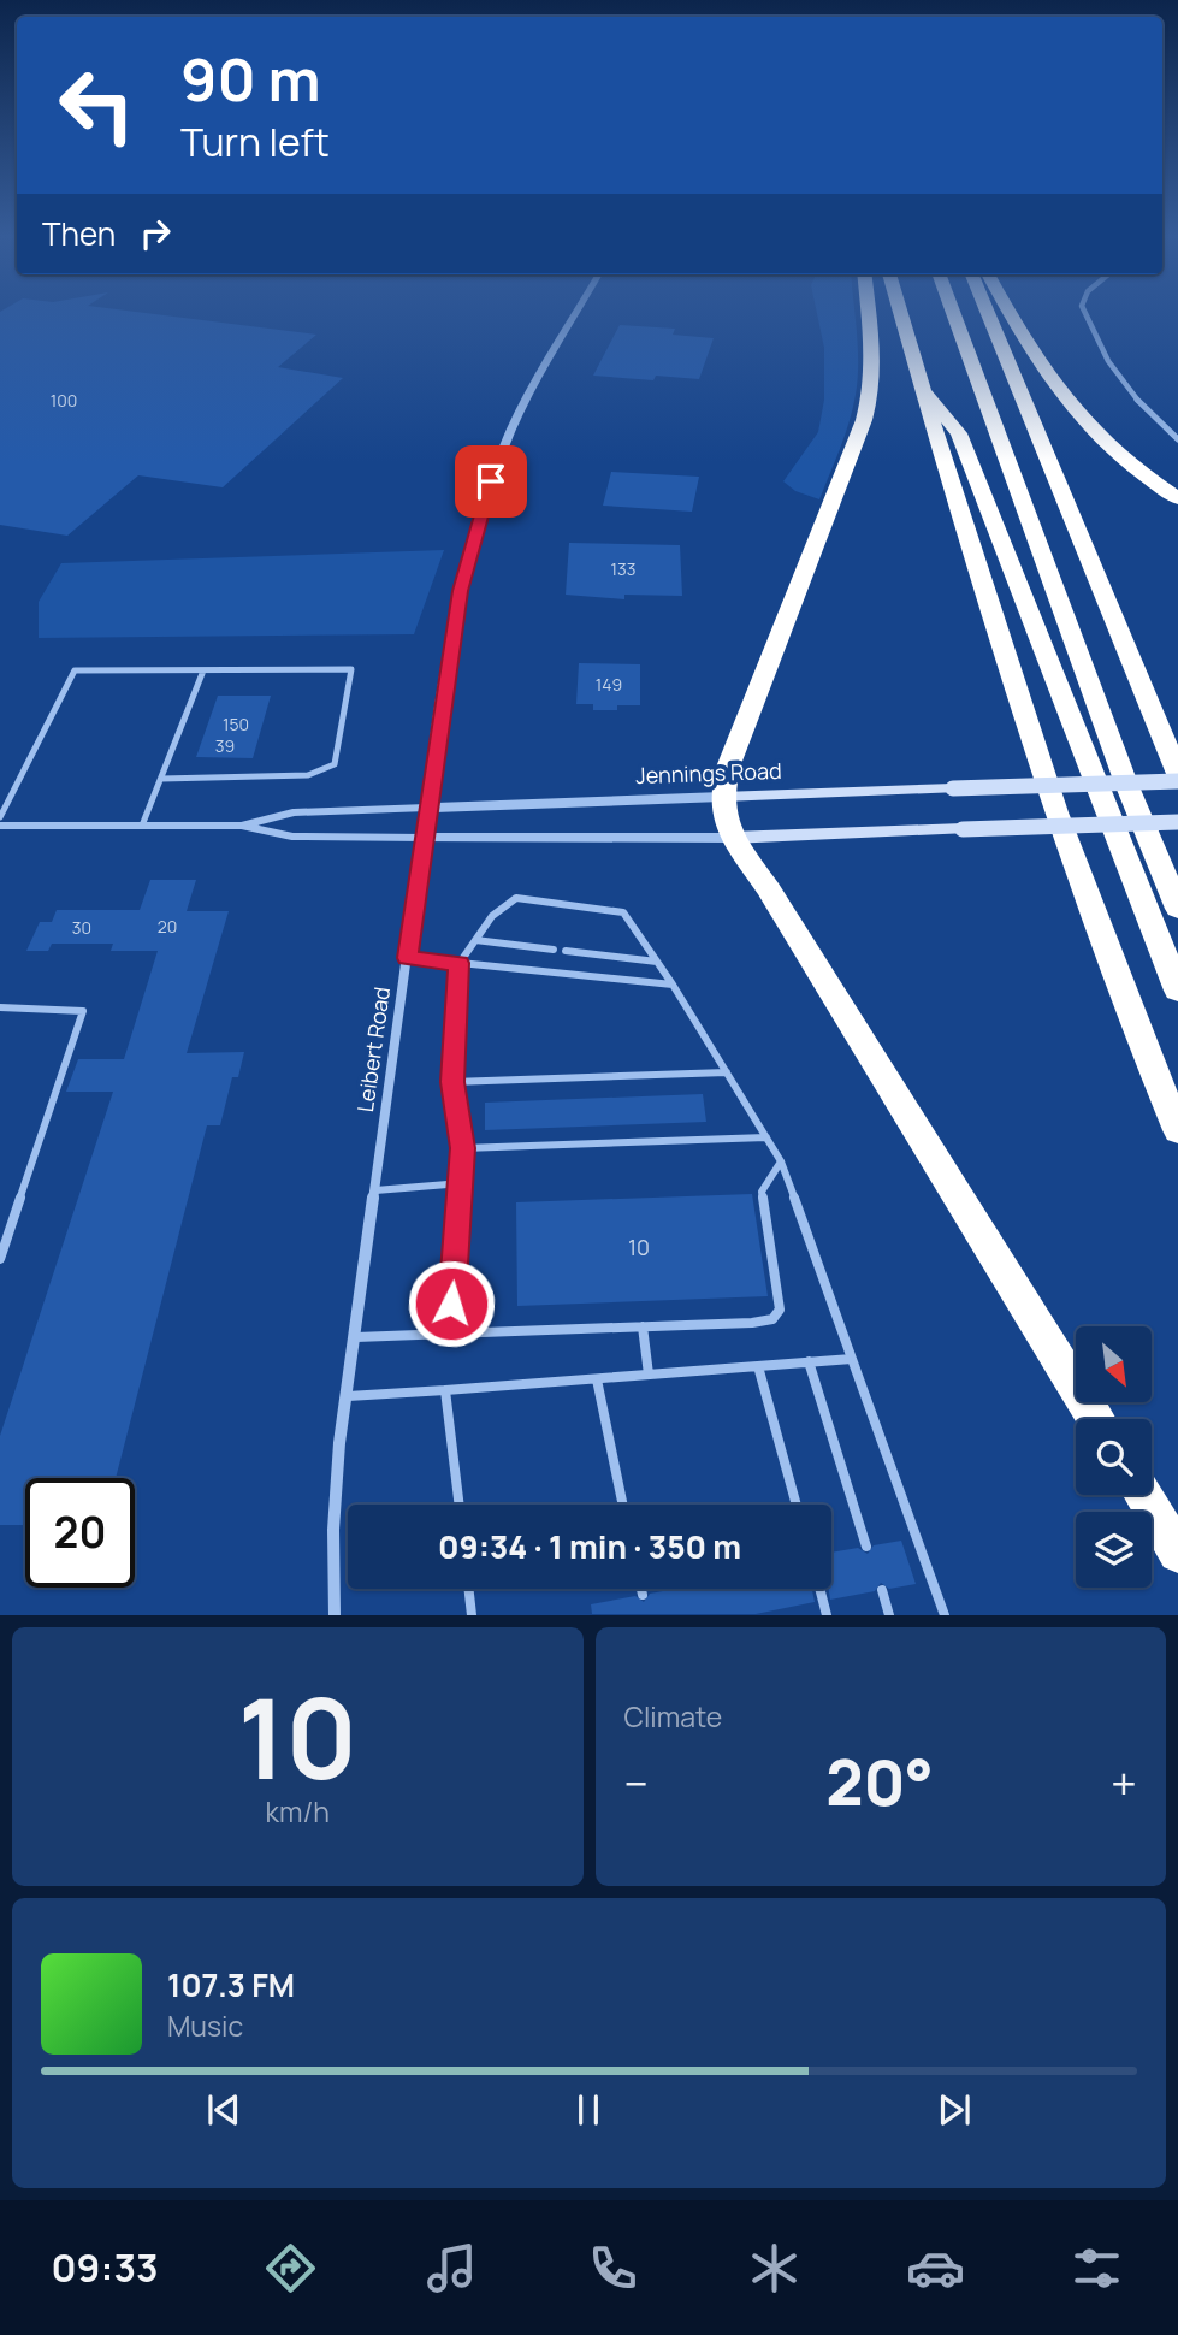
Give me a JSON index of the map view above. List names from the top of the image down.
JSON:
{
  "streets": {
    "main road": ["Jennings Road"],
    "street": ["Leibert Road"]
  },
  "crossings": [
    ["Jennings Road", "Leibert Road"]
  ],
  "house_numbers": [
    "100",
    "133",
    "149",
    "150",
    "39",
    "20",
    "30",
    "10"
  ],
  "north": "bottom right",
  "page": {
    "turn": ["90 m", "Turn left"],
    "then": "Then",
    "limit": "20",
    "trip": "09:34 · 1 min · 350 m",
    "tile": [
      ["10", "km/h"],
      "Climate"
    ],
    "heat": ["−", "20°", "+"],
    "song": ["107.3 FM", "Music"],
    "tabs": "09:33"
  }
}
